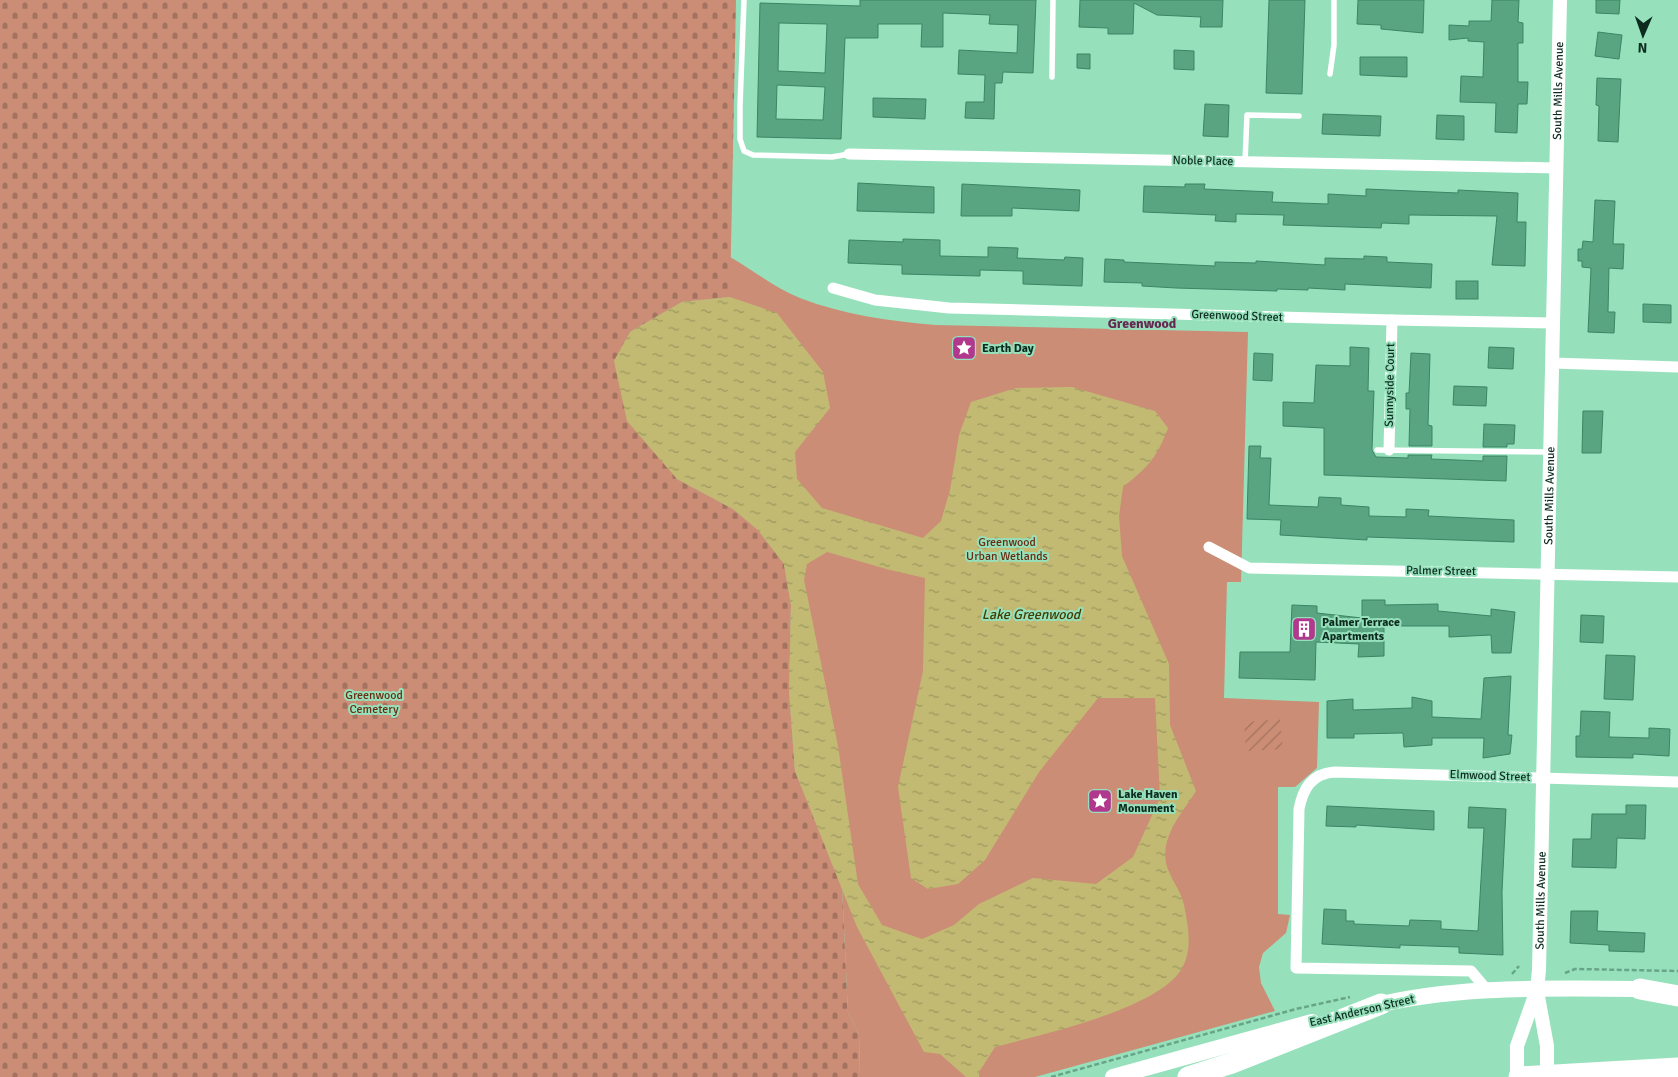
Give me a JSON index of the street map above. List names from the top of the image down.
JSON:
{
  "streets": {
    "main road": ["East Anderson Street"],
    "street": [
      "South Mills Avenue",
      "Noble Place",
      "Greenwood Street",
      "Sunnyside Court",
      "Palmer Street",
      "Elmwood Street"
    ]
  },
  "crossings": [
    ["South Mills Avenue", "Noble Place"],
    ["South Mills Avenue", "Greenwood Street"],
    ["South Mills Avenue", "Palmer Street"],
    ["South Mills Avenue", "Elmwood Street"],
    ["South Mills Avenue", "East Anderson Street"],
    ["Greenwood Street", "Sunnyside Court"],
    ["Elmwood Street", "East Anderson Street"]
  ],
  "districts": ["Greenwood"],
  "water": ["Lake Greenwood"],
  "parks": ["Greenwood Urban Wetlands", "Greenwood Cemetery"],
  "places": {
    "place": ["Earth Day", "Lake Haven Monument"],
    "building": ["Palmer Terrace Apartments"]
  },
  "north": "bottom"
}
